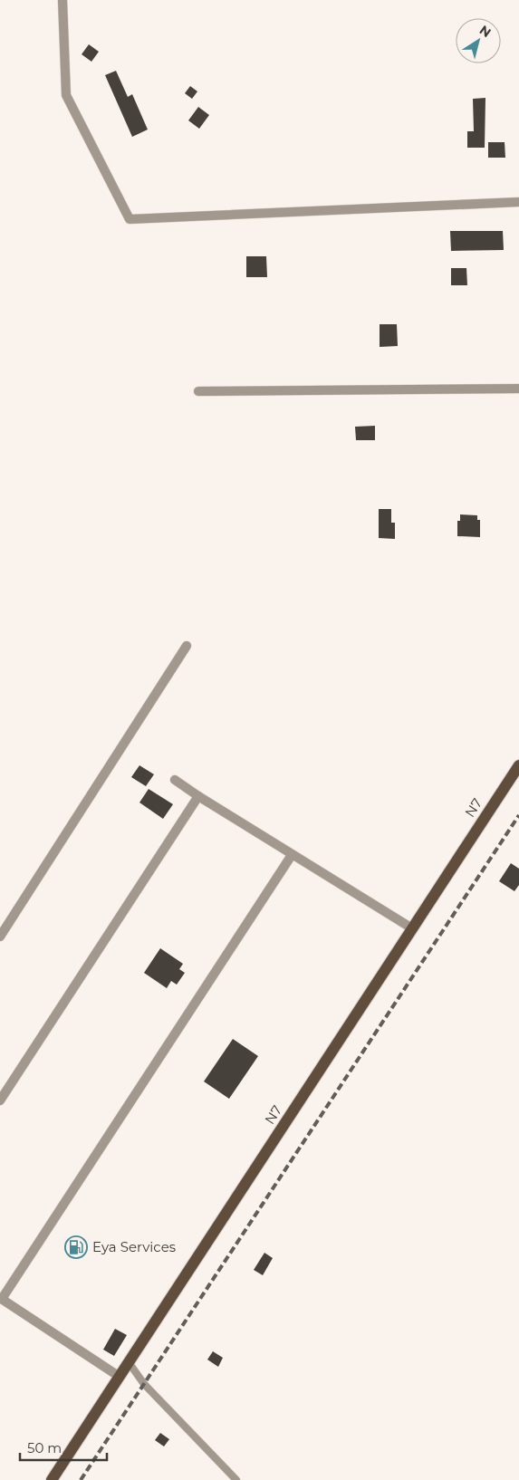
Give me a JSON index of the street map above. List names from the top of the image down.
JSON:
{
  "streets": {
    "main road": ["N7"]
  },
  "places": {
    "fuel station": ["Eya Services"]
  },
  "scale_bar": "50 m",
  "north": "top right"
}
